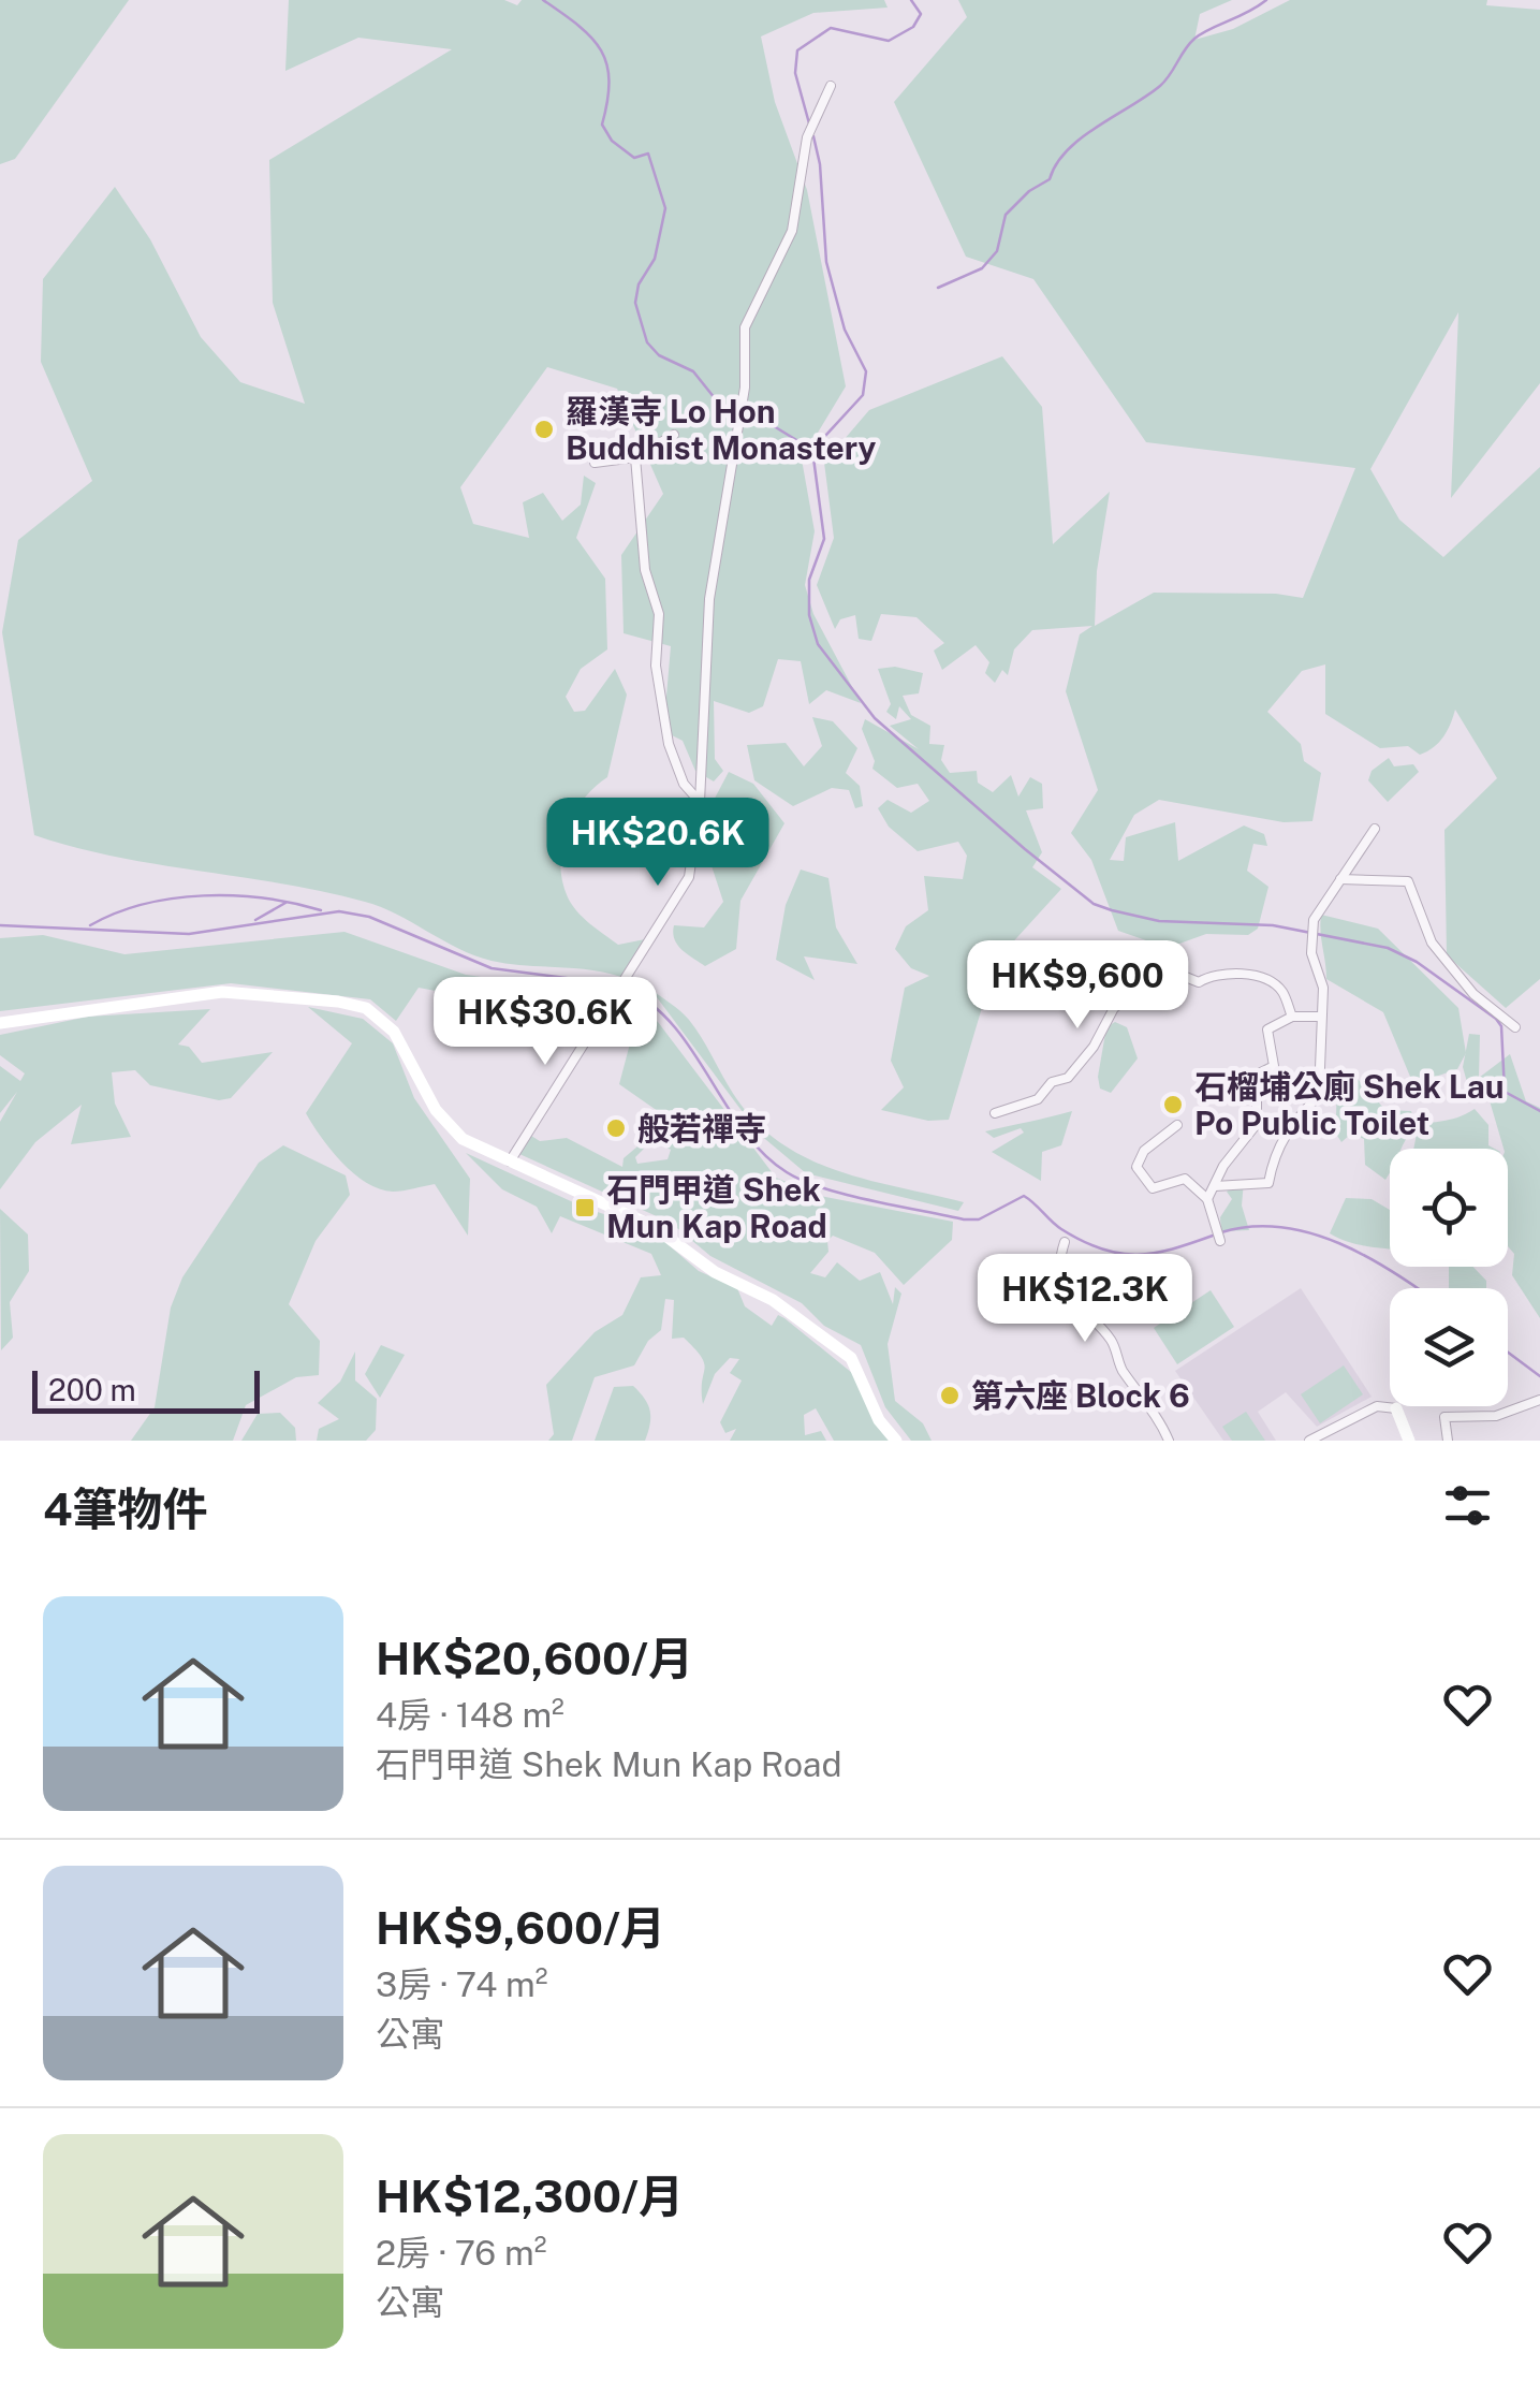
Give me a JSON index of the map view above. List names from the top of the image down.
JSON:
{
  "places": {
    "other": [
      "羅漢寺 Lo Hon Buddhist Monastery",
      "石榴埔公廁 Shek Lau Po Public Toilet",
      "般若禪寺",
      "第六座 Block 6"
    ],
    "transit": ["石門甲道 Shek Mun Kap Road"]
  },
  "scale_bar": "200 m",
  "page": {
    "price": [
      "HK$20.6K",
      "HK$9,600",
      "HK$30.6K",
      "HK$12.3K"
    ],
    "scale": "200 m",
    "heading": "4筆物件",
    "list": [
      {
        "name": "HK$20,600/月",
        "note": "4房 · 148 m² · 石門甲道 Shek Mun Kap Road"
      },
      {
        "name": "HK$9,600/月",
        "note": "3房 · 74 m² · 公寓"
      },
      {
        "name": "HK$12,300/月",
        "note": "2房 · 76 m² · 公寓"
      }
    ]
  }
}
